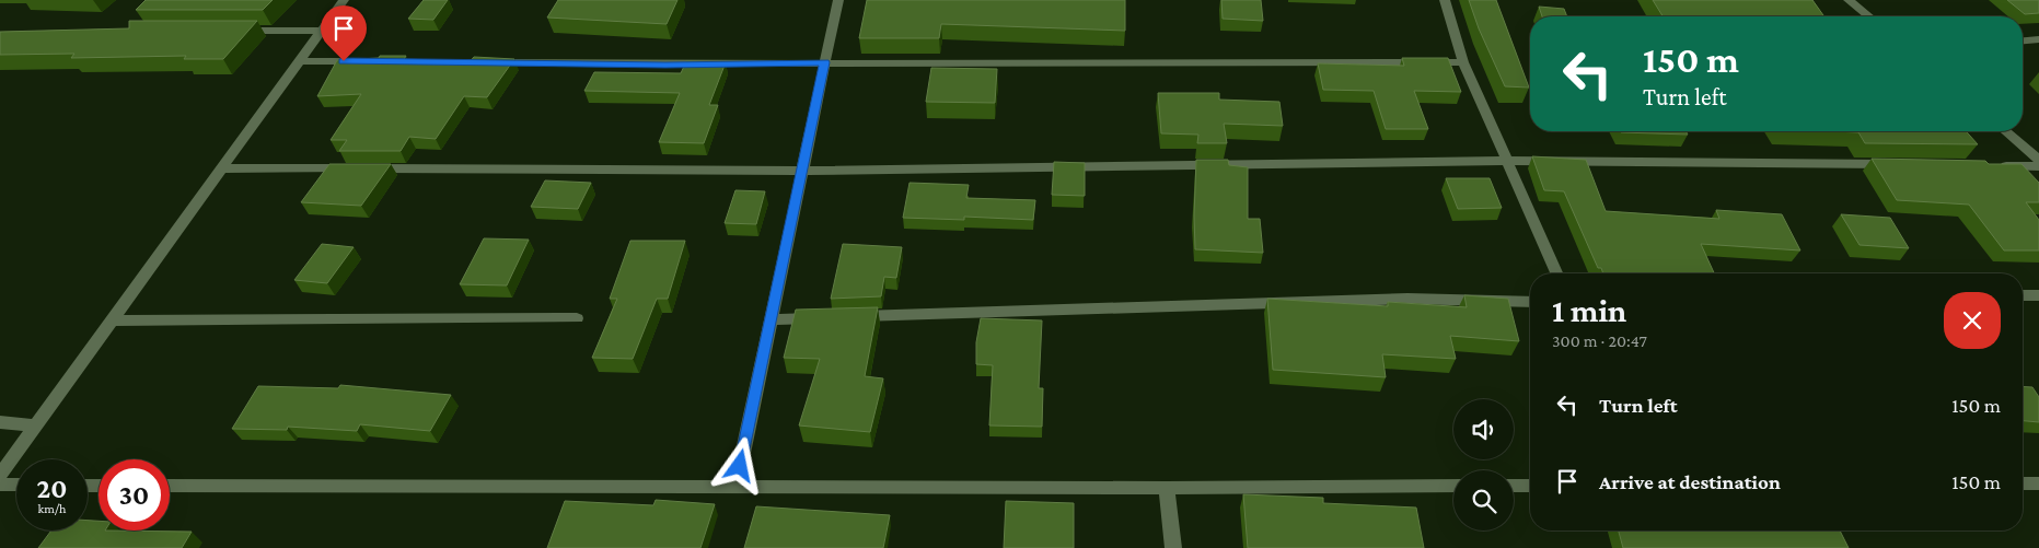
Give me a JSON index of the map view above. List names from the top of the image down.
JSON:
{
  "page": {
    "turn": ["150 m", "Turn left"],
    "heading": ["1 min", "300 m · 20:47"],
    "list": [
      {
        "name": "Turn left",
        "value": "150 m"
      },
      {
        "name": "Arrive at destination",
        "value": "150 m"
      }
    ],
    "speed": "20 km/h",
    "limit": "30"
  }
}
